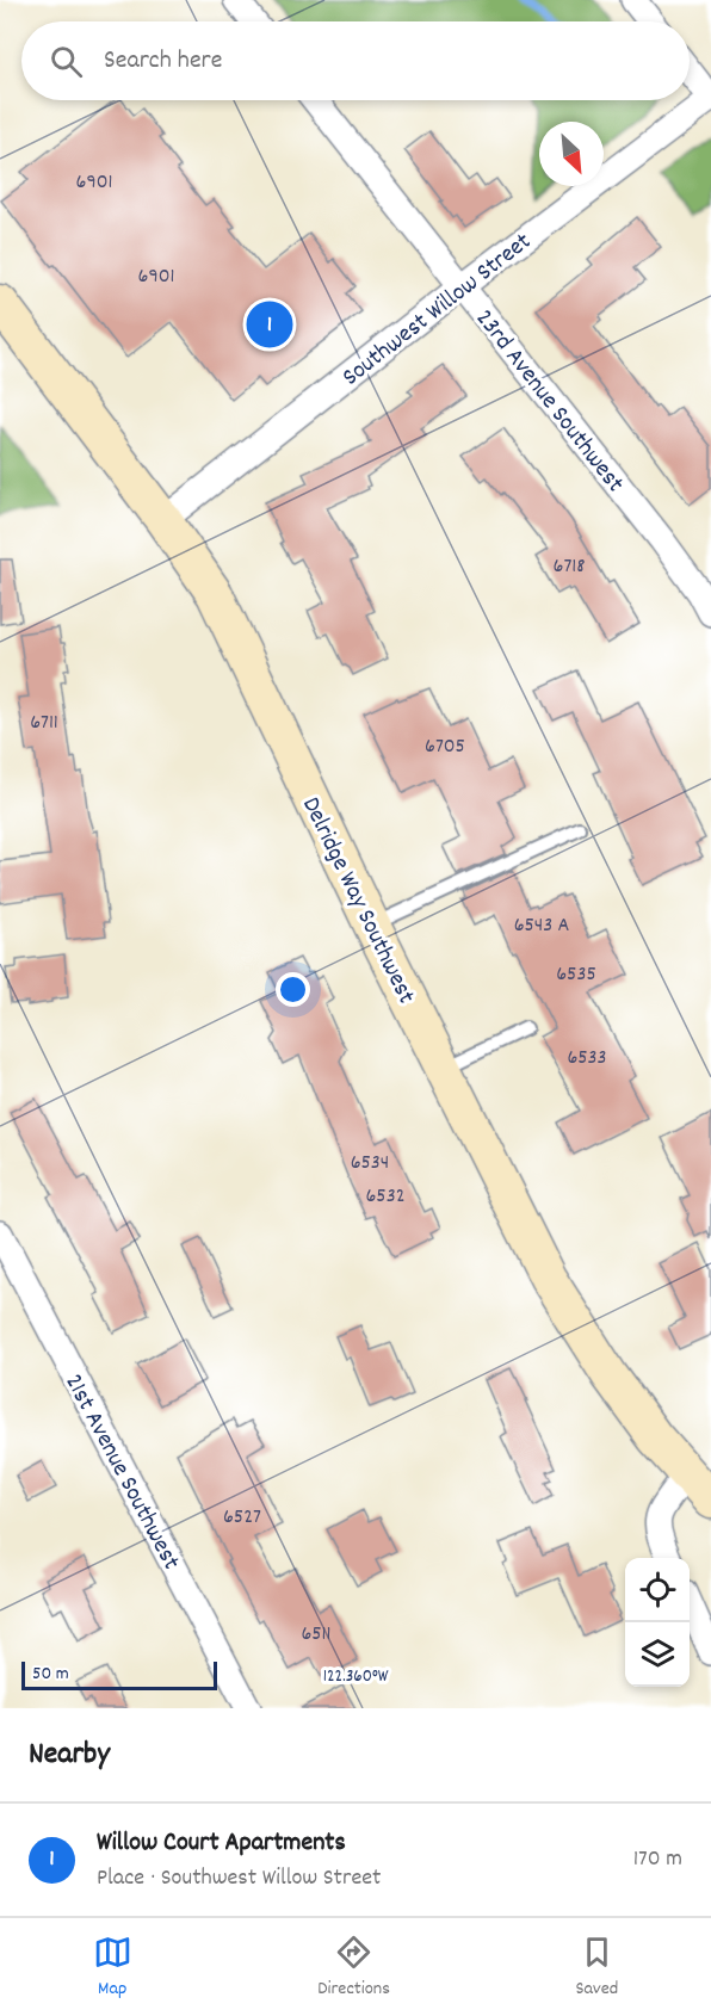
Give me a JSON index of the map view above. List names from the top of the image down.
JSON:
{
  "streets": {
    "main road": ["Delridge Way Southwest"],
    "street": ["Southwest Willow Street", "23rd Avenue Southwest", "21st Avenue Southwest"]
  },
  "crossings": [
    ["Southwest Willow Street", "23rd Avenue Southwest"],
    ["Southwest Willow Street", "Delridge Way Southwest"]
  ],
  "house_numbers": [
    "6901",
    "6901",
    "6718",
    "6711",
    "6705",
    "6543 A",
    "6535",
    "6533",
    "6534",
    "6532",
    "6527",
    "6511"
  ],
  "scale_bar": "50 m",
  "north": "bottom right",
  "page": {
    "search": "Search here",
    "pins": "1",
    "scale": "50 m",
    "heading": "Nearby",
    "list": [
      {
        "mark": "1",
        "name": "Willow Court Apartments",
        "note": "Place · Southwest Willow Street",
        "value": "170 m"
      }
    ],
    "nav": ["Map", "Directions", "Saved"]
  },
  "coordinates": ["122.360°W"]
}
